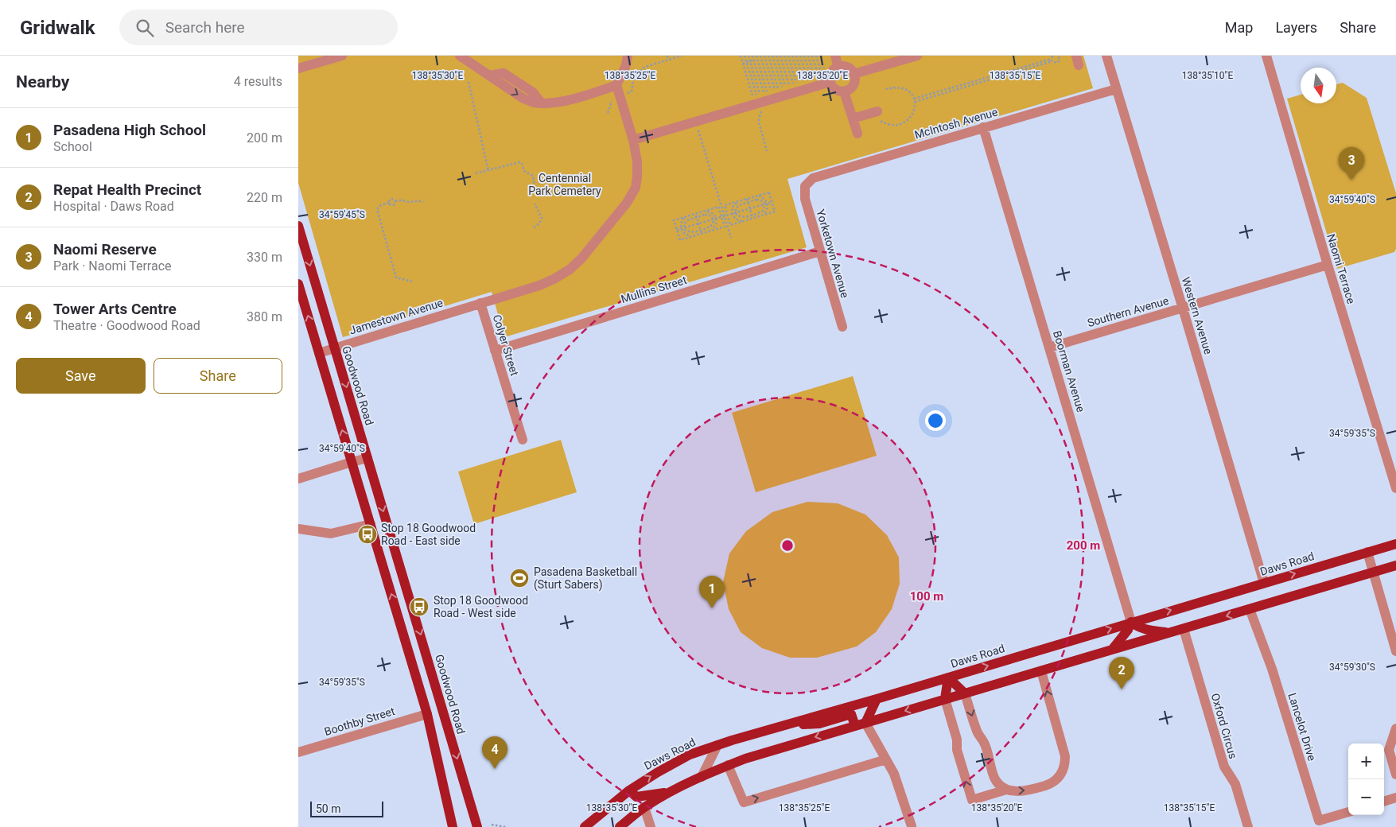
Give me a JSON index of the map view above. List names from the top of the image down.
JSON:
{
  "streets": {
    "main road": ["Goodwood Road", "Daws Road"],
    "street": [
      "McIntosh Avenue",
      "Yorketown Avenue",
      "Naomi Terrace",
      "Mullins Street",
      "Southern Avenue",
      "Western Avenue",
      "Jamestown Avenue",
      "Colyer Street",
      "Boorman Avenue",
      "Boothby Street",
      "Oxford Circus",
      "Lancelot Drive"
    ]
  },
  "crossings": [
    ["McIntosh Avenue", "Yorketown Avenue"],
    ["McIntosh Avenue", "Western Avenue"],
    ["McIntosh Avenue", "Boorman Avenue"],
    ["Yorketown Avenue", "Mullins Street"],
    ["Naomi Terrace", "Southern Avenue"],
    ["Mullins Street", "Colyer Street"],
    ["Southern Avenue", "Western Avenue"],
    ["Southern Avenue", "Boorman Avenue"],
    ["Western Avenue", "Daws Road"],
    ["Jamestown Avenue", "Colyer Street"],
    ["Jamestown Avenue", "Goodwood Road"],
    ["Boorman Avenue", "Daws Road"]
  ],
  "parks": ["Centennial Park Cemetery"],
  "places": {
    "bus stop": ["Stop 18 Goodwood Road - East side", "Stop 18 Goodwood Road - West side"],
    "sports": ["Pasadena Basketball (Sturt Sabers)"]
  },
  "scale_bar": "50 m",
  "north": "bottom",
  "page": {
    "header": "Gridwalk",
    "search": "Search here",
    "nav": ["Map", "Layers", "Share"],
    "heading": ["Nearby", "4 results"],
    "list": [
      {
        "mark": "1",
        "name": "Pasadena High School",
        "note": "School",
        "value": "200 m"
      },
      {
        "mark": "2",
        "name": "Repat Health Precinct",
        "note": "Hospital · Daws Road",
        "value": "220 m"
      },
      {
        "mark": "3",
        "name": "Naomi Reserve",
        "note": "Park · Naomi Terrace",
        "value": "330 m"
      },
      {
        "mark": "4",
        "name": "Tower Arts Centre",
        "note": "Theatre · Goodwood Road",
        "value": "380 m"
      }
    ],
    "pins": [
      "3",
      "1",
      "2",
      "4"
    ],
    "buttons": ["Save", "Share"],
    "map_buttons": ["+", "−"],
    "scale": "50 m"
  },
  "coordinates": [
    "138°35'30\"E",
    "138°35'25\"E",
    "138°35'20\"E",
    "138°35'15\"E",
    "138°35'10\"E",
    "34°59'40\"S",
    "34°59'45\"S",
    "34°59'35\"S",
    "34°59'30\"S"
  ],
  "rings": ["200 m", "100 m"]
}
